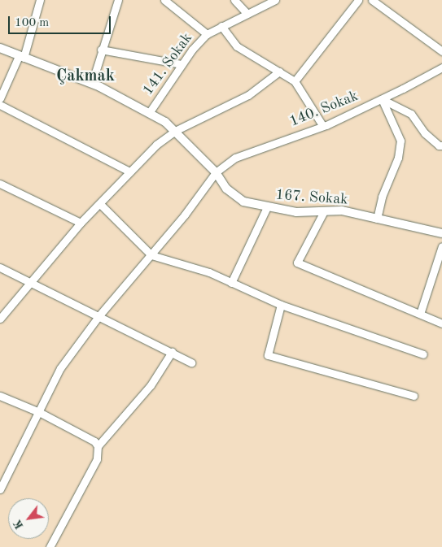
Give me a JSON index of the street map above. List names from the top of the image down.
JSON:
{
  "streets": {
    "street": ["141. Sokak", "140. Sokak", "167. Sokak"]
  },
  "crossings": [
    ["141. Sokak", "167. Sokak"],
    ["140. Sokak", "167. Sokak"]
  ],
  "districts": ["Çakmak"],
  "scale_bar": "100 m",
  "north": "bottom left"
}
